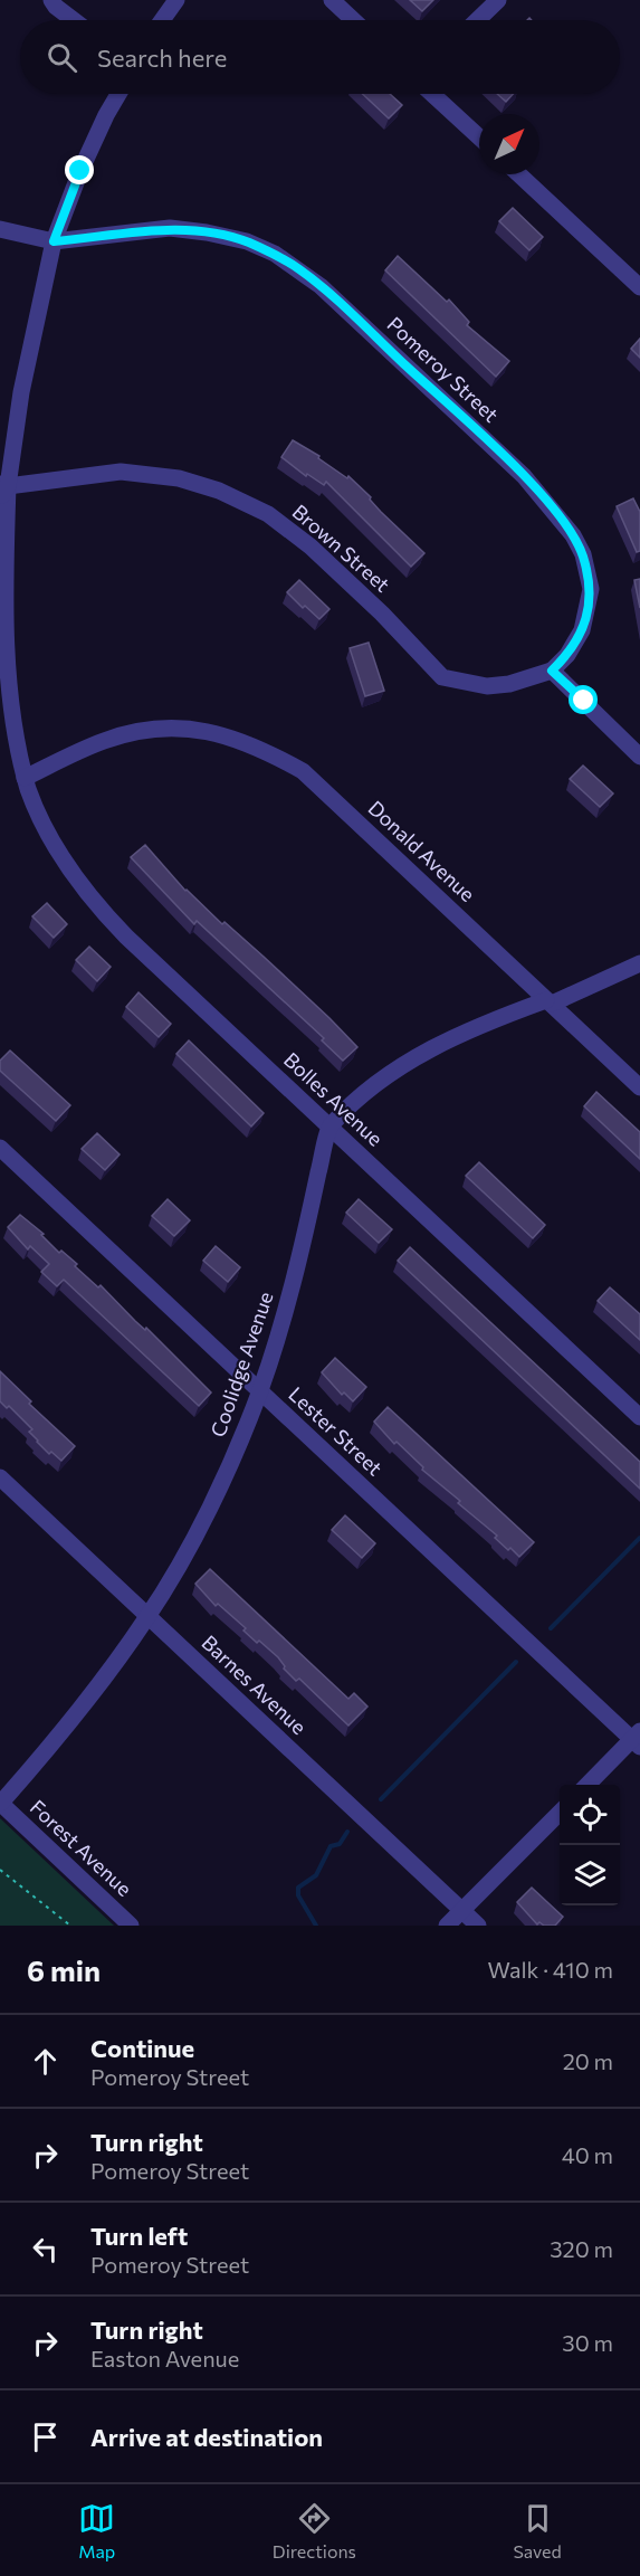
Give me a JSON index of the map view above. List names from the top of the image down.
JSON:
{
  "streets": {
    "street": [
      "Pomeroy Street",
      "Brown Street",
      "Donald Avenue",
      "Bolles Avenue",
      "Coolidge Avenue",
      "Lester Street",
      "Barnes Avenue",
      "Forest Avenue"
    ]
  },
  "crossings": [
    ["Pomeroy Street", "Brown Street"],
    ["Pomeroy Street", "Bolles Avenue"],
    ["Brown Street", "Bolles Avenue"],
    ["Donald Avenue", "Bolles Avenue"],
    ["Bolles Avenue", "Coolidge Avenue"],
    ["Coolidge Avenue", "Lester Street"],
    ["Coolidge Avenue", "Barnes Avenue"],
    ["Coolidge Avenue", "Forest Avenue"]
  ],
  "north": "top right",
  "page": {
    "search": "Search here",
    "heading": ["6 min", "Walk · 410 m"],
    "list": [
      ["Continue", "Pomeroy Street", "20 m"],
      ["Turn right", "Pomeroy Street", "40 m"],
      ["Turn left", "Pomeroy Street", "320 m"],
      ["Turn right", "Easton Avenue", "30 m"],
      "Arrive at destination"
    ],
    "nav": ["Map", "Directions", "Saved"]
  }
}
